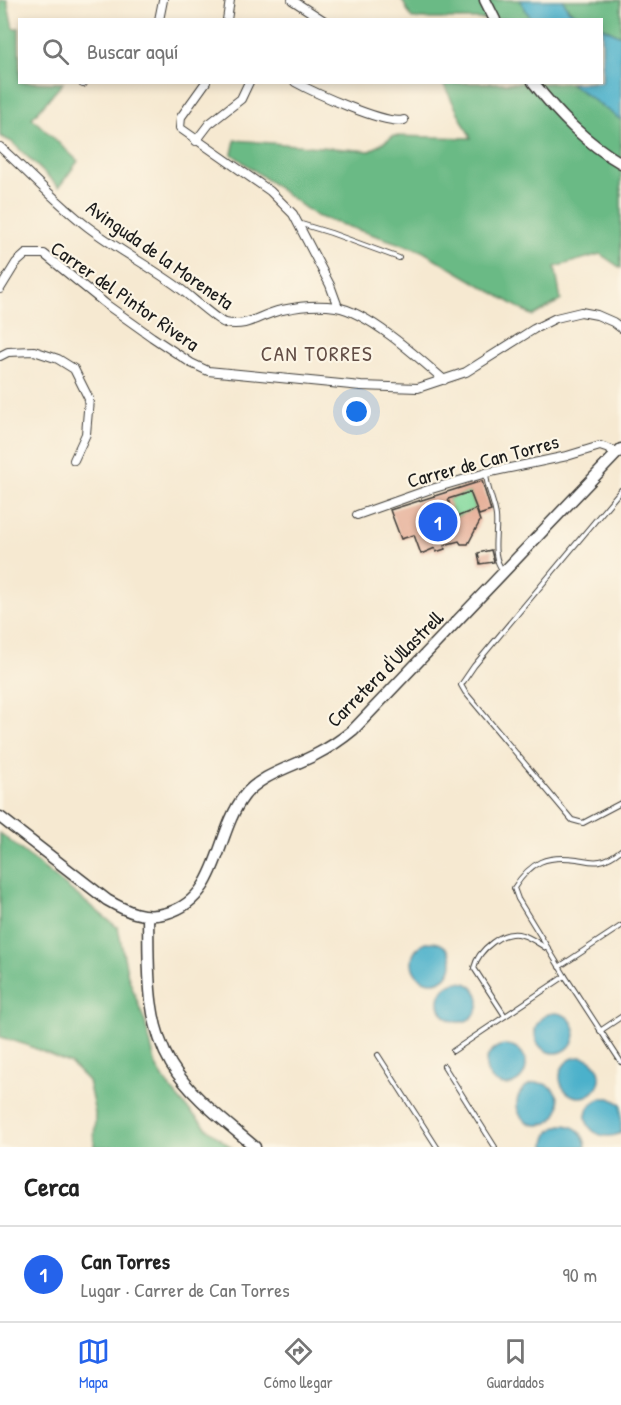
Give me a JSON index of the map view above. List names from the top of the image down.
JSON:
{
  "streets": {
    "street": [
      "Avinguda de la Moreneta",
      "Carrer del Pintor Rivera",
      "Carrer de Can Torres",
      "Carretera d'Ullastrell"
    ]
  },
  "crossings": [
    ["Avinguda de la Moreneta", "Carrer del Pintor Rivera"],
    ["Carrer de Can Torres", "Carretera d'Ullastrell"]
  ],
  "districts": ["CAN TORRES"],
  "page": {
    "search": "Buscar aquí",
    "pins": "1",
    "heading": "Cerca",
    "list": [
      {
        "mark": "1",
        "name": "Can Torres",
        "note": "Lugar · Carrer de Can Torres",
        "value": "90 m"
      }
    ],
    "nav": ["Mapa", "Cómo llegar", "Guardados"]
  }
}
